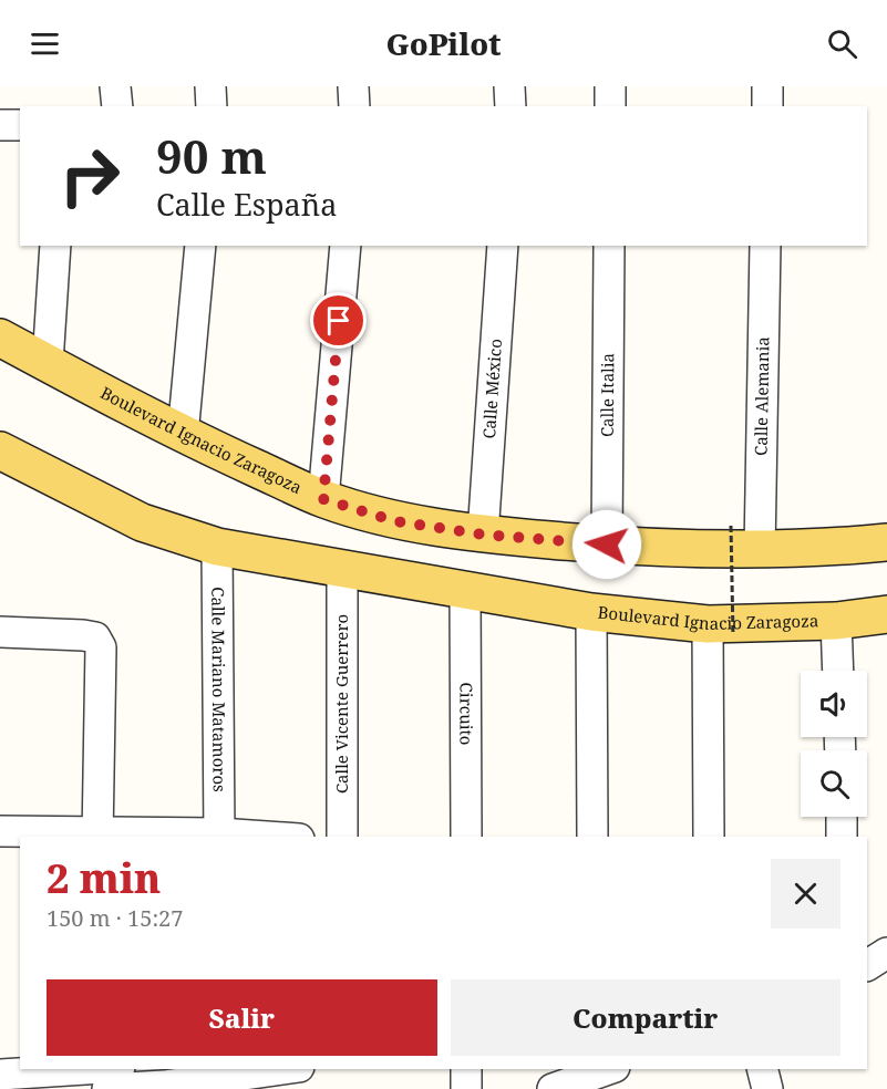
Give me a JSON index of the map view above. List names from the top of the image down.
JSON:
{
  "streets": {
    "main road": ["Boulevard Ignacio Zaragoza"],
    "street": [
      "Calle México",
      "Calle Italia",
      "Calle Alemania",
      "Calle Mariano Matamoros",
      "Calle Vicente Guerrero",
      "Circuito"
    ]
  },
  "crossings": [
    ["Calle México", "Boulevard Ignacio Zaragoza"],
    ["Calle Italia", "Boulevard Ignacio Zaragoza"],
    ["Calle Alemania", "Boulevard Ignacio Zaragoza"],
    ["Boulevard Ignacio Zaragoza", "Calle Mariano Matamoros"],
    ["Boulevard Ignacio Zaragoza", "Calle Vicente Guerrero"],
    ["Boulevard Ignacio Zaragoza", "Circuito"]
  ],
  "page": {
    "header": "GoPilot",
    "turn": ["90 m", "Calle España"],
    "heading": ["2 min", "150 m · 15:27"],
    "buttons": ["Salir", "Compartir"]
  }
}
